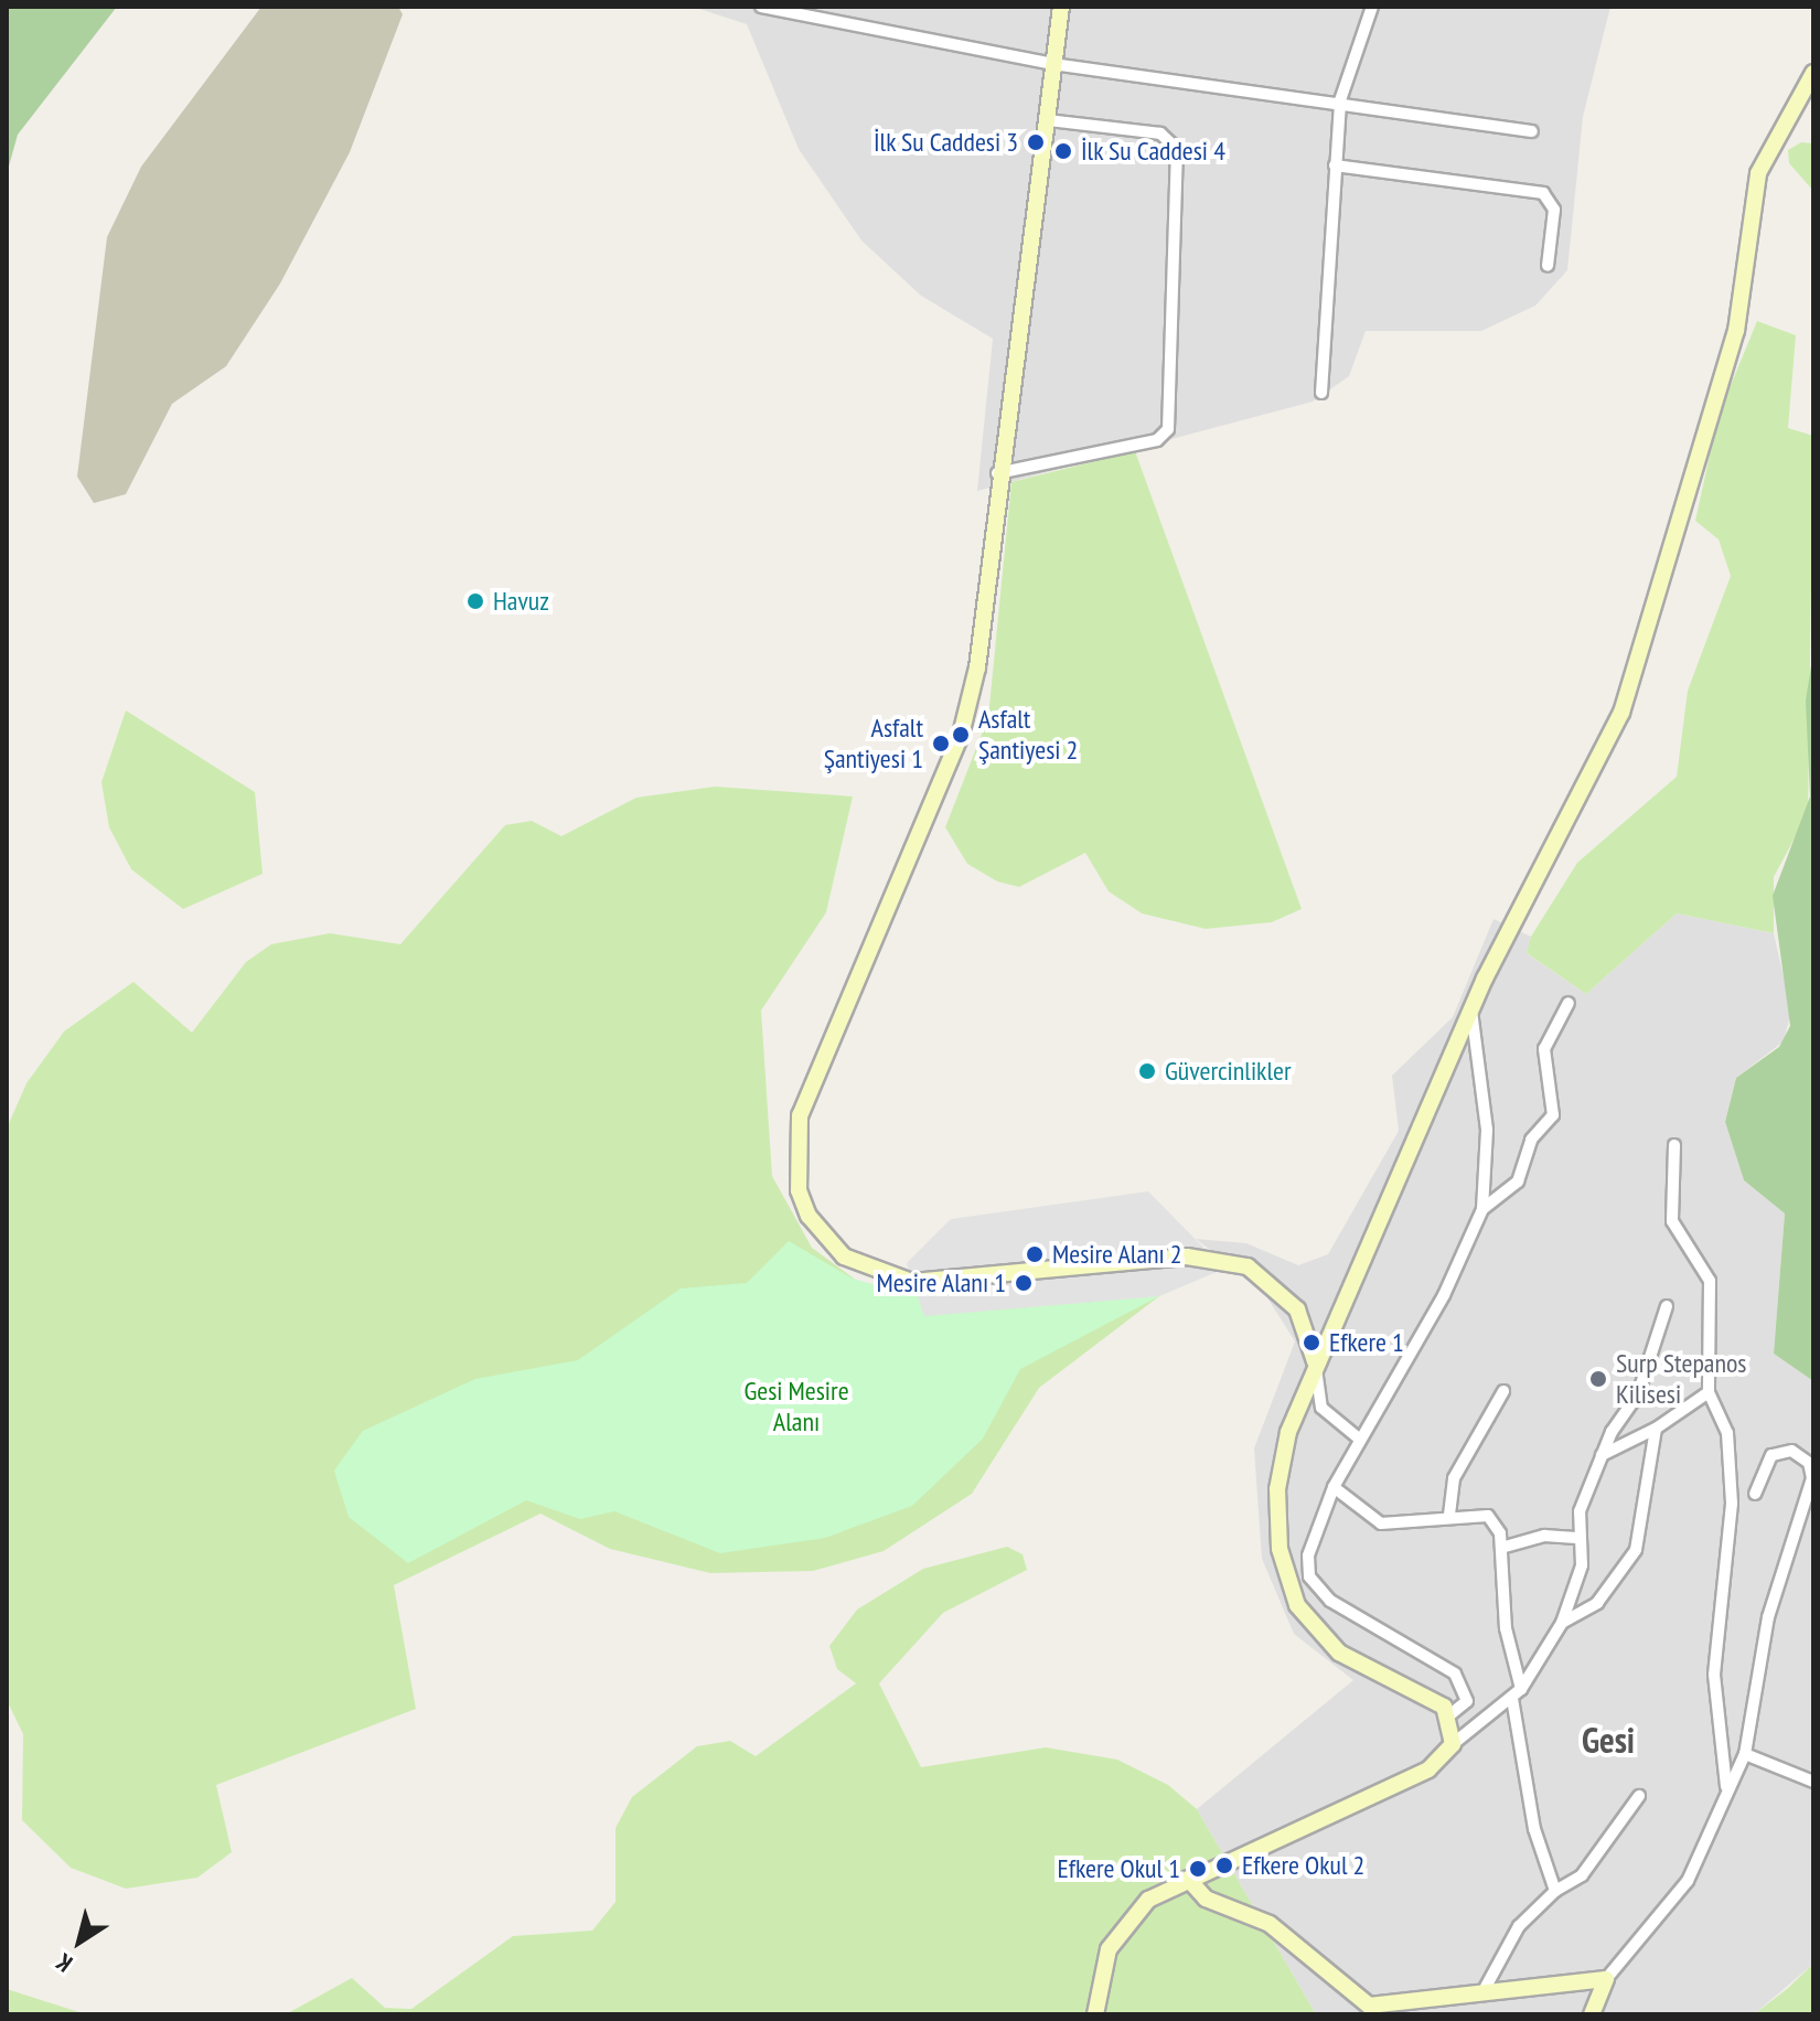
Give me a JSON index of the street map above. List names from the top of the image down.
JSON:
{
  "districts": ["Gesi"],
  "parks": ["Gesi Mesire Alanı"],
  "places": [
    "İlk Su Caddesi 3",
    "İlk Su Caddesi 4",
    "Havuz",
    "Asfalt Şantiyesi 2",
    "Asfalt Şantiyesi 1",
    "Güvercinlikler",
    "Mesire Alanı 2",
    "Mesire Alanı 1",
    "Efkere 1",
    "Surp Stepanos Kilisesi",
    "Efkere Okul 2",
    "Efkere Okul 1"
  ],
  "north": "bottom left"
}
